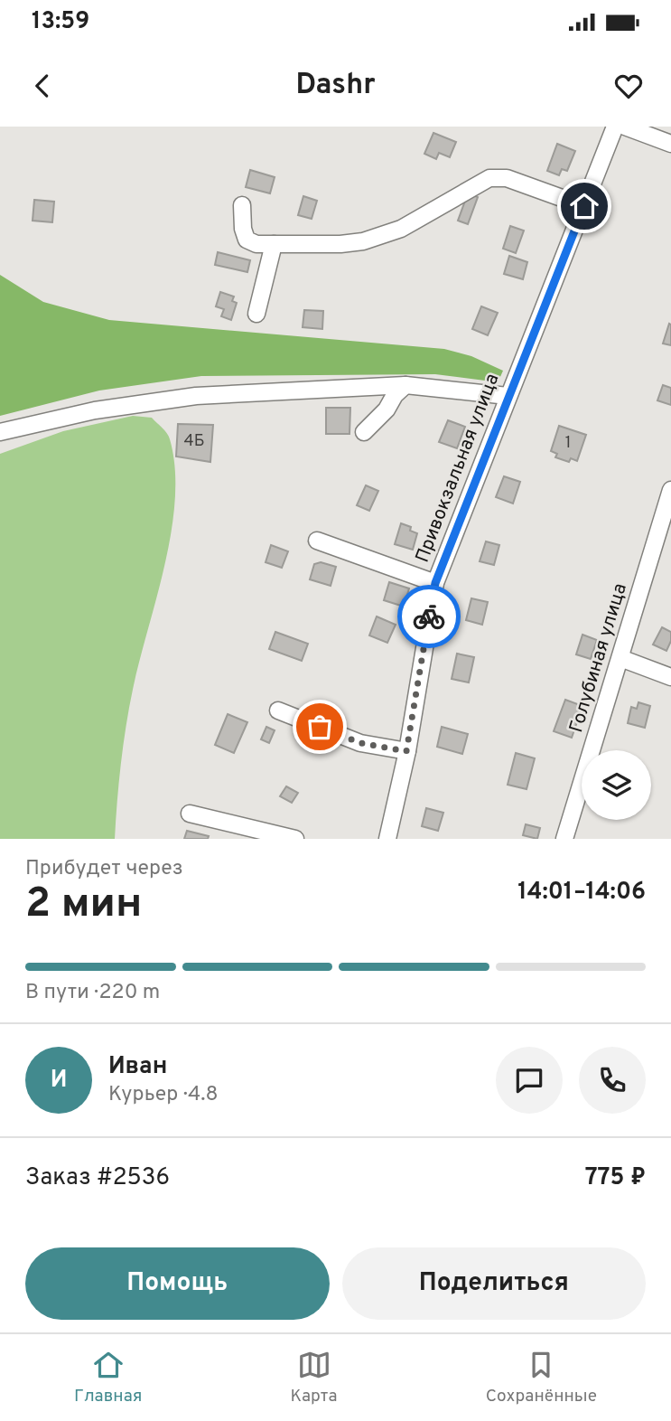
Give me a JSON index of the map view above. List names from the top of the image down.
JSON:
{
  "streets": {
    "street": ["Привокзальная улица", "Голубиная улица"]
  },
  "house_numbers": ["4Б", "1"],
  "page": {
    "status": "13:59",
    "header": "Dashr",
    "heading": ["2 мин", "Прибудет через", "14:01–14:06"],
    "panel": [
      "Иван",
      "Курьер · 4.8",
      "Заказ #2536",
      "775 ₽"
    ],
    "bar": "В пути · 220 m",
    "round": "И",
    "buttons": ["Помощь", "Поделиться"],
    "tabs": ["Главная", "Карта", "Сохранённые"]
  }
}
